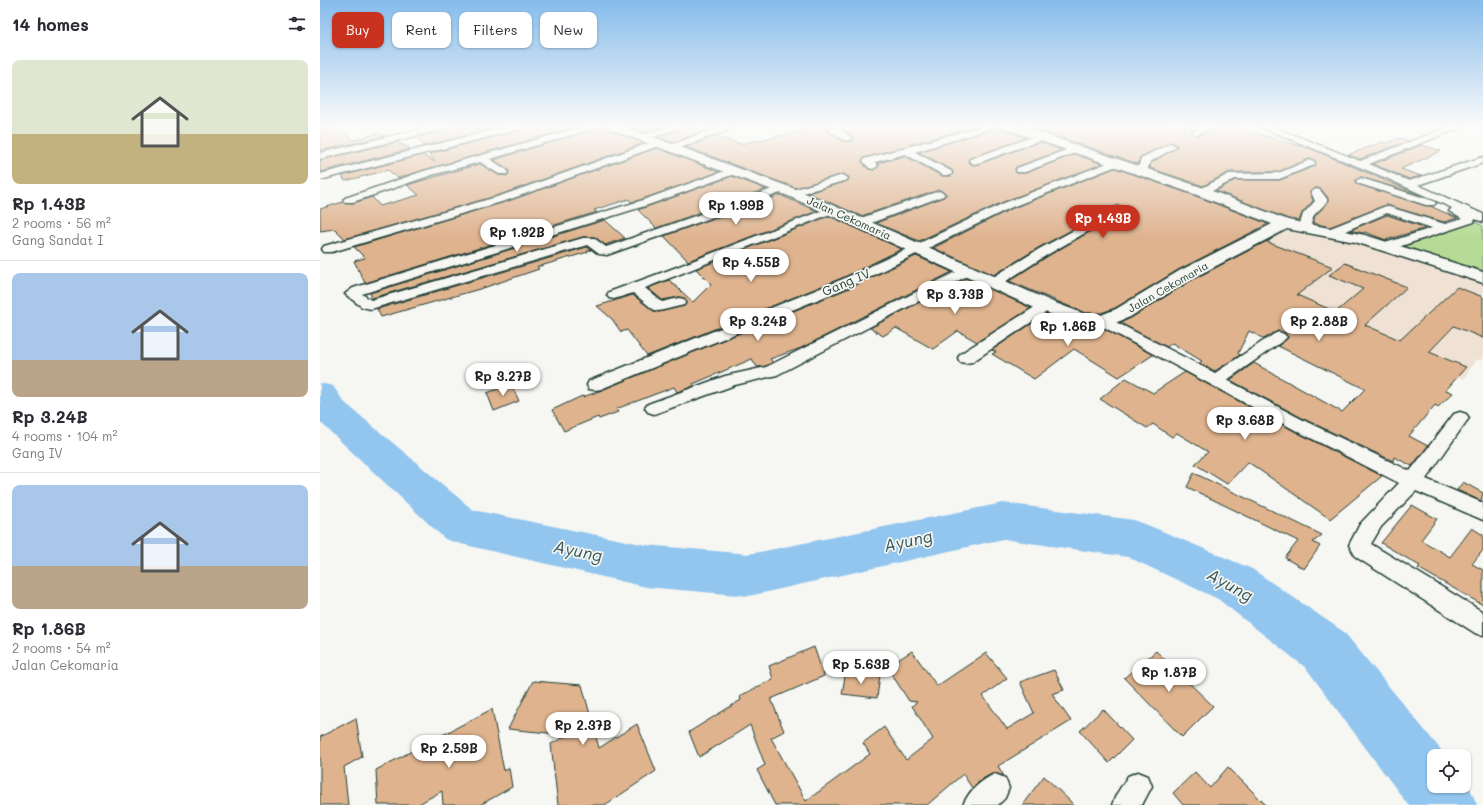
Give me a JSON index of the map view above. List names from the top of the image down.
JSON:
{
  "streets": {
    "street": ["Jalan Cekomaria", "Gang IV"]
  },
  "crossings": [
    ["Jalan Cekomaria", "Gang IV"]
  ],
  "water": ["Ayung"],
  "page": {
    "heading": "14 homes",
    "chip": [
      "Buy",
      "Rent",
      "Filters",
      "New"
    ],
    "list": [
      {
        "name": "Rp 1.43B",
        "note": "2 rooms · 56 m² · Gang Sandat I"
      },
      {
        "name": "Rp 3.24B",
        "note": "4 rooms · 104 m² · Gang IV"
      },
      {
        "name": "Rp 1.86B",
        "note": "2 rooms · 54 m² · Jalan Cekomaria"
      }
    ],
    "price": [
      "Rp 1.99B",
      "Rp 1.43B",
      "Rp 1.92B",
      "Rp 4.55B",
      "Rp 3.73B",
      "Rp 3.24B",
      "Rp 2.88B",
      "Rp 1.86B",
      "Rp 3.27B",
      "Rp 3.68B",
      "Rp 5.63B",
      "Rp 1.87B",
      "Rp 2.37B",
      "Rp 2.59B"
    ]
  }
}
